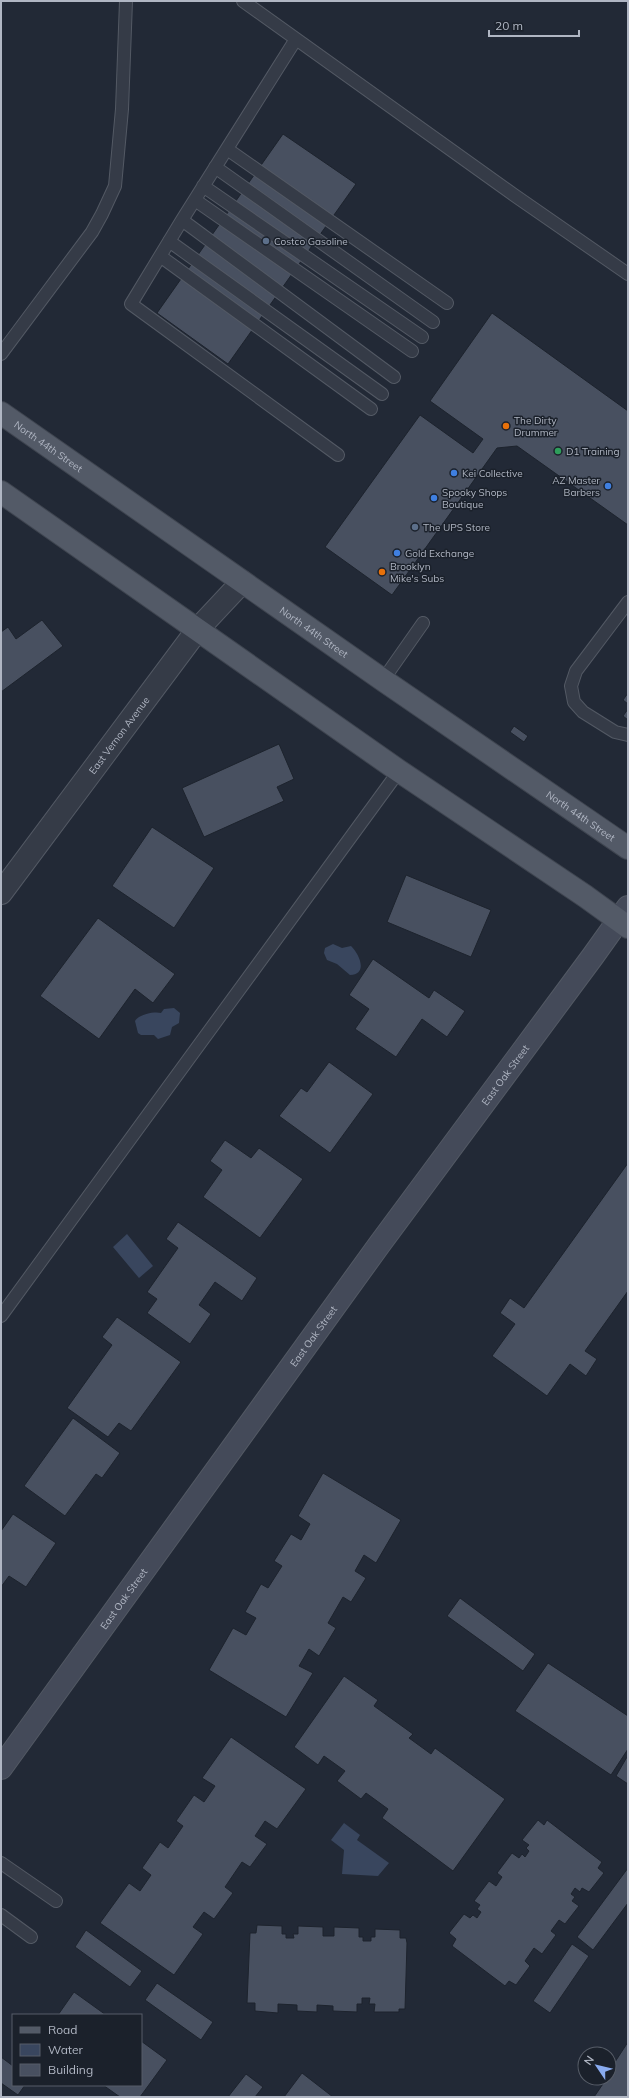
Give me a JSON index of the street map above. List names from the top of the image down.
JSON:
{
  "streets": {
    "main road": ["North 44th Street"],
    "street": ["East Vernon Avenue", "East Oak Street"]
  },
  "crossings": [
    ["North 44th Street", "East Vernon Avenue"]
  ],
  "places": [
    "Costco Gasoline",
    "The Dirty Drummer",
    "D1 Training",
    "Kei Collective",
    "AZ Master Barbers",
    "Spooky Shops Boutique",
    "The UPS Store",
    "Gold Exchange",
    "Brooklyn Mike's Subs"
  ],
  "legend": ["Road", "Water", "Building"],
  "scale_bar": "20 m",
  "north": "top left"
}
